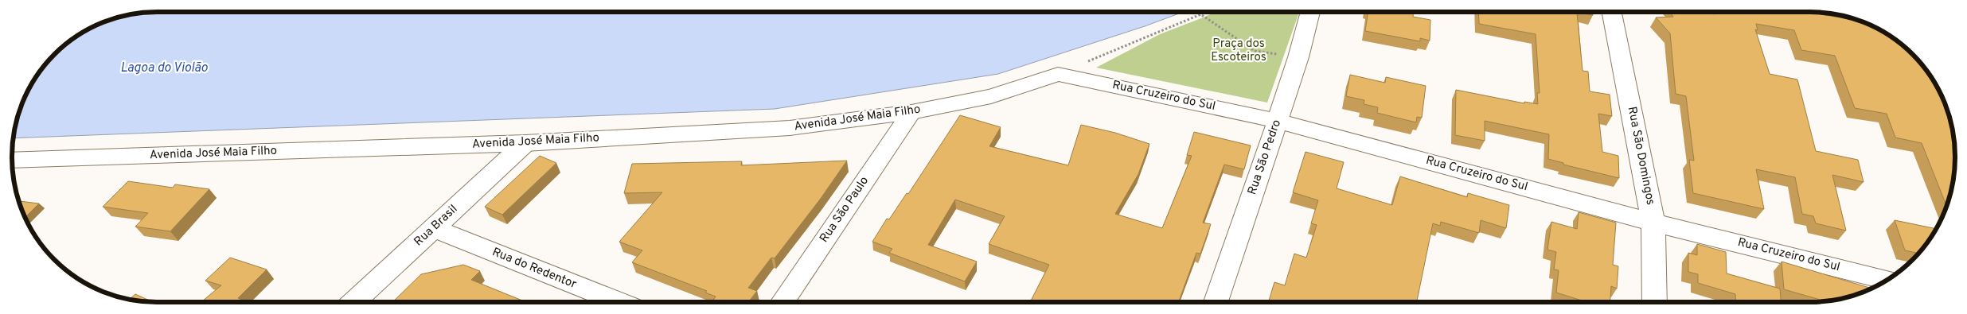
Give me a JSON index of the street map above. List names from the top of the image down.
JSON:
{
  "streets": {
    "street": [
      "Rua Cruzeiro do Sul",
      "Avenida José Maia Filho",
      "Rua São Domingos",
      "Rua São Pedro",
      "Rua São Paulo",
      "Rua Brasil",
      "Rua do Redentor"
    ]
  },
  "crossings": [
    ["Rua Cruzeiro do Sul", "Avenida José Maia Filho"],
    ["Rua Cruzeiro do Sul", "Rua São Domingos"],
    ["Rua Cruzeiro do Sul", "Rua São Pedro"],
    ["Avenida José Maia Filho", "Rua São Paulo"],
    ["Avenida José Maia Filho", "Rua Brasil"],
    ["Rua Brasil", "Rua do Redentor"]
  ],
  "water": ["Lagoa do Violão"],
  "parks": ["Praça dos Escoteiros"]
}
